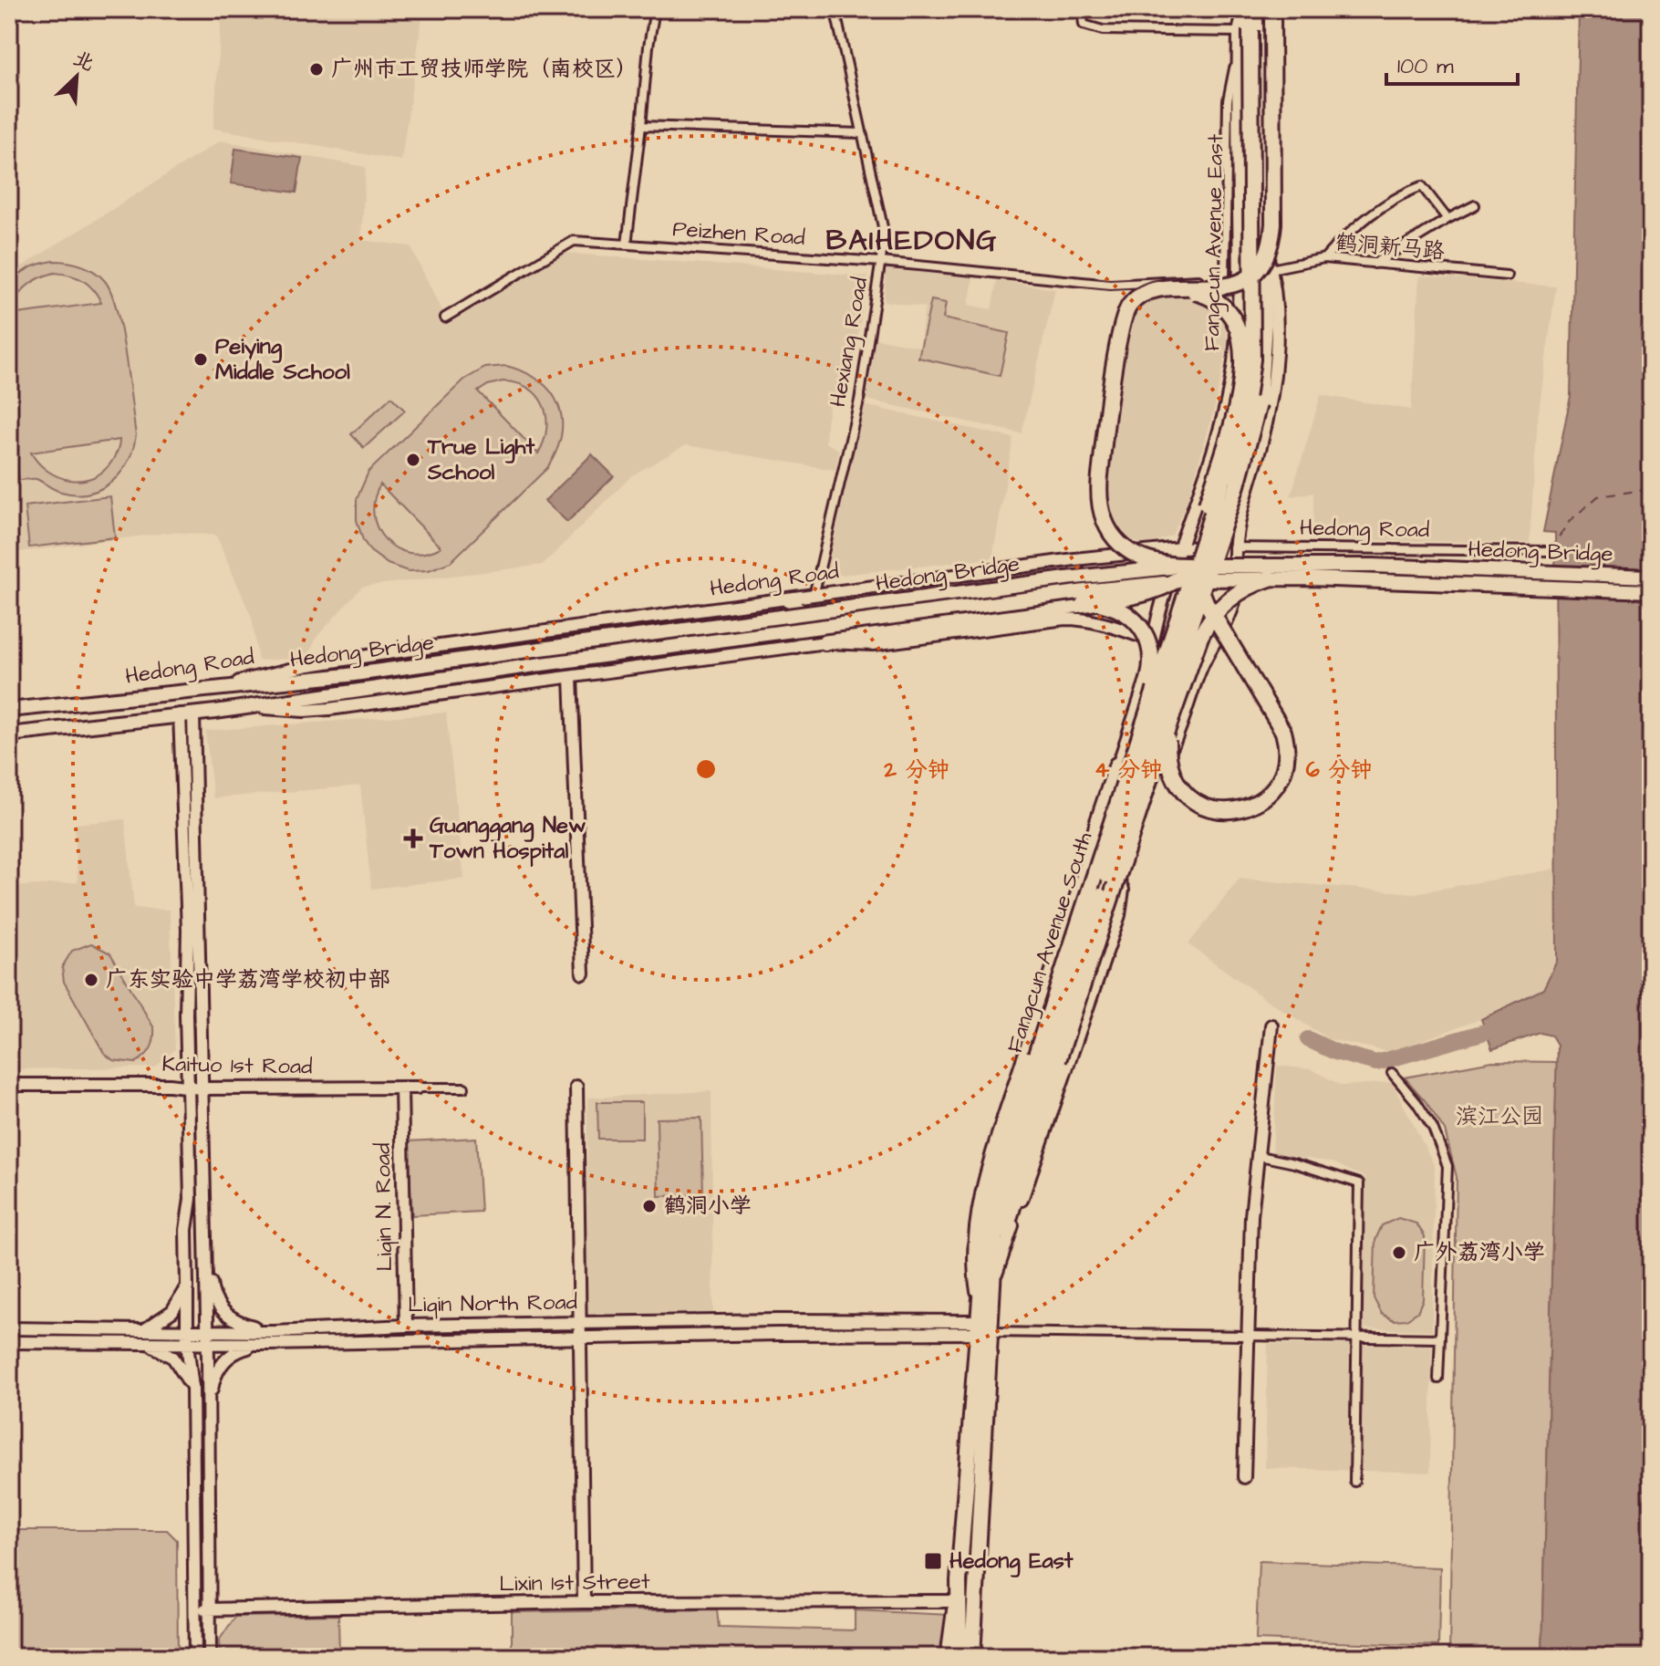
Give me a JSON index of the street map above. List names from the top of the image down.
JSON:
{
  "streets": {
    "highway": ["Fangcun Avenue East", "Fangcun Avenue South"],
    "main road": ["Hedong Road", "Hedong Bridge"],
    "street": [
      "Peizhen Road",
      "鹤洞新马路",
      "Hexiang Road",
      "Kaituo 1st Road",
      "Liqin N. Road",
      "Liqin North Road",
      "Lixin 1st Street"
    ]
  },
  "crossings": [
    ["Peizhen Road", "Hexiang Road"],
    ["Fangcun Avenue East", "Hedong Road"],
    ["Fangcun Avenue East", "Fangcun Avenue South"],
    ["Hexiang Road", "Hedong Road"],
    ["Hedong Road", "Hedong Bridge"],
    ["Hedong Road", "Fangcun Avenue South"],
    ["Fangcun Avenue South", "Liqin North Road"],
    ["Fangcun Avenue South", "Lixin 1st Street"],
    ["Kaituo 1st Road", "Liqin N. Road"],
    ["Liqin N. Road", "Liqin North Road"]
  ],
  "districts": ["BAIHEDONG"],
  "parks": ["滨江公园"],
  "places": {
    "other": [
      "广州市工贸技师学院（南校区）",
      "Peiying Middle School",
      "True Light School",
      "广东实验中学荔湾学校初中部",
      "鹤洞小学",
      "广外荔湾小学"
    ],
    "health": ["Guanggang New Town Hospital"],
    "transit": ["Hedong East"]
  },
  "scale_bar": "100 m",
  "north": "top right",
  "rings": ["2 分钟", "4 分钟", "6 分钟"]
}
